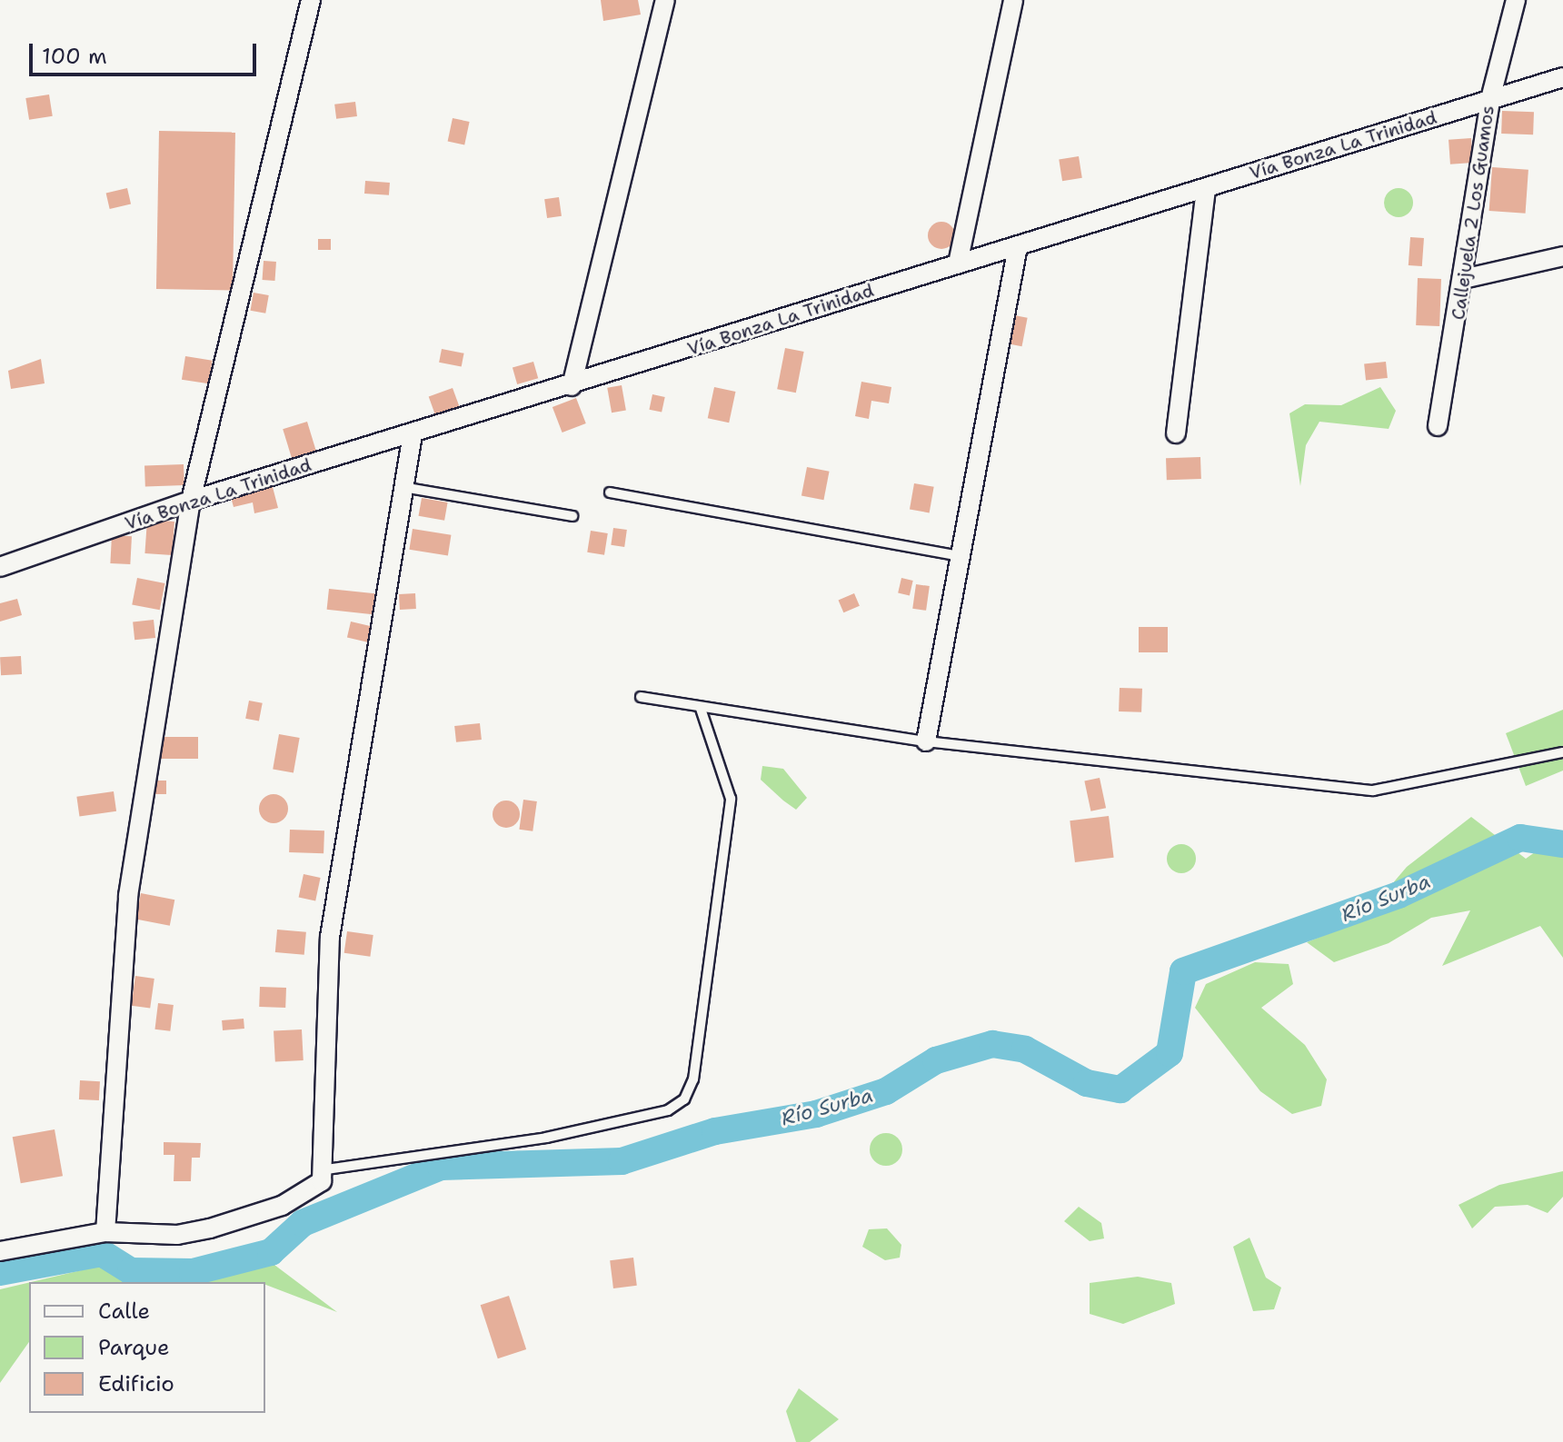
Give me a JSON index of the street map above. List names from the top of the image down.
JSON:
{
  "streets": {
    "street": ["Vía Bonza La Trinidad", "Callejuela 2 Los Guamos"]
  },
  "crossings": [
    ["Vía Bonza La Trinidad", "Callejuela 2 Los Guamos"]
  ],
  "water": ["Río Surba"],
  "legend": ["Calle", "Parque", "Edificio"],
  "scale_bar": "100 m"
}
